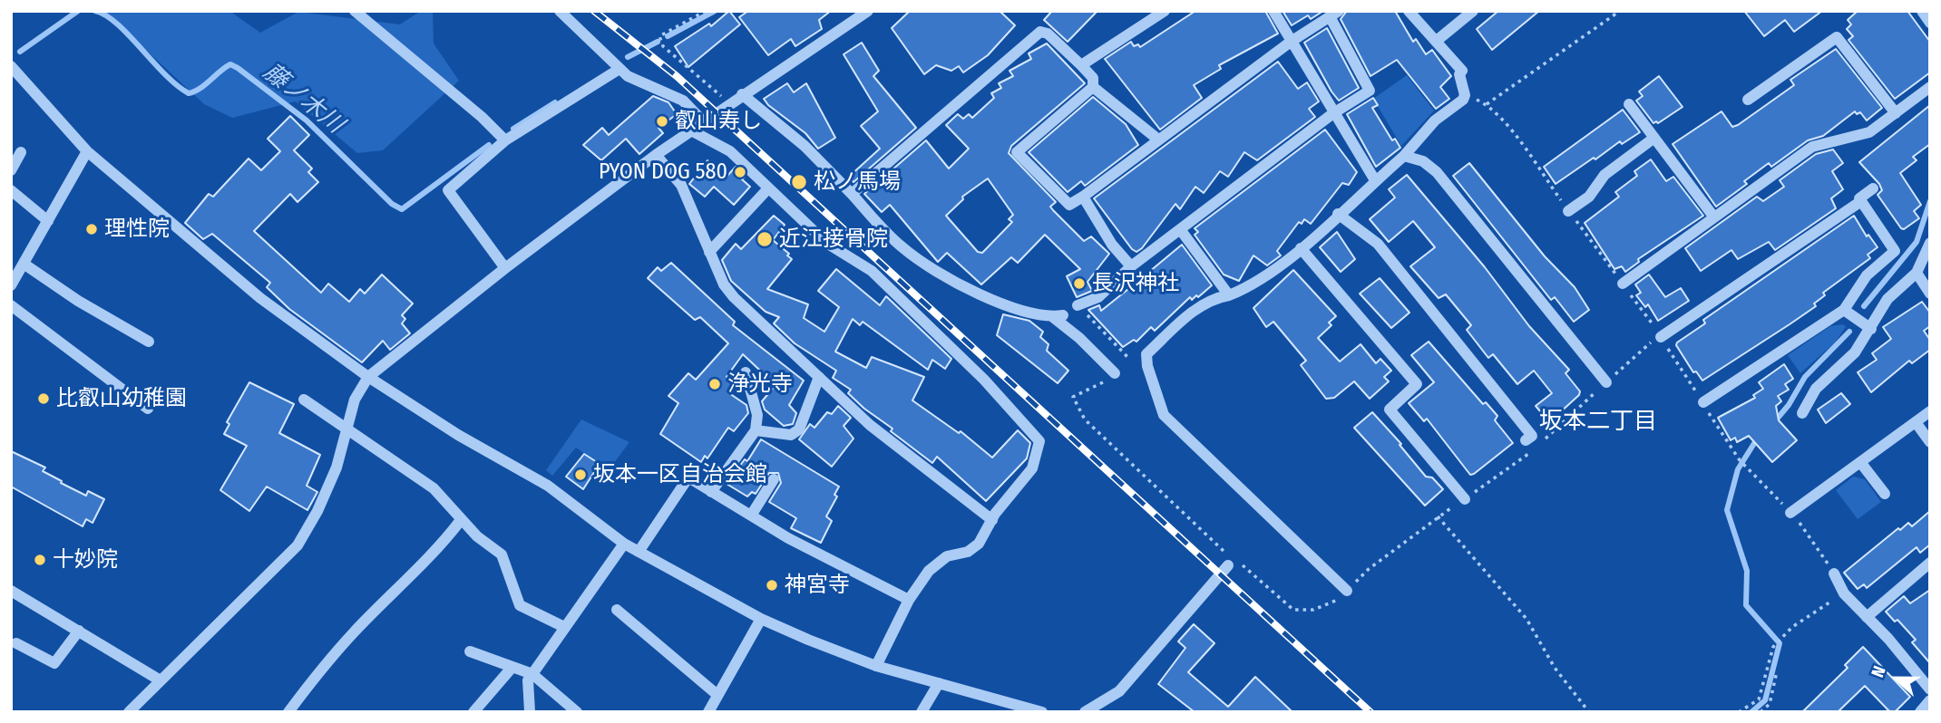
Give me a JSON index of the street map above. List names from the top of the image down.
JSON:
{
  "districts": ["坂本二丁目"],
  "water": ["藤ノ木川"],
  "places": [
    "叡山寿し",
    "PYON DOG 580",
    "松ノ馬場",
    "理性院",
    "近江接骨院",
    "長沢神社",
    "浄光寺",
    "比叡山幼稚園",
    "坂本一区自治会館",
    "十妙院",
    "神宮寺"
  ],
  "north": "left"
}
